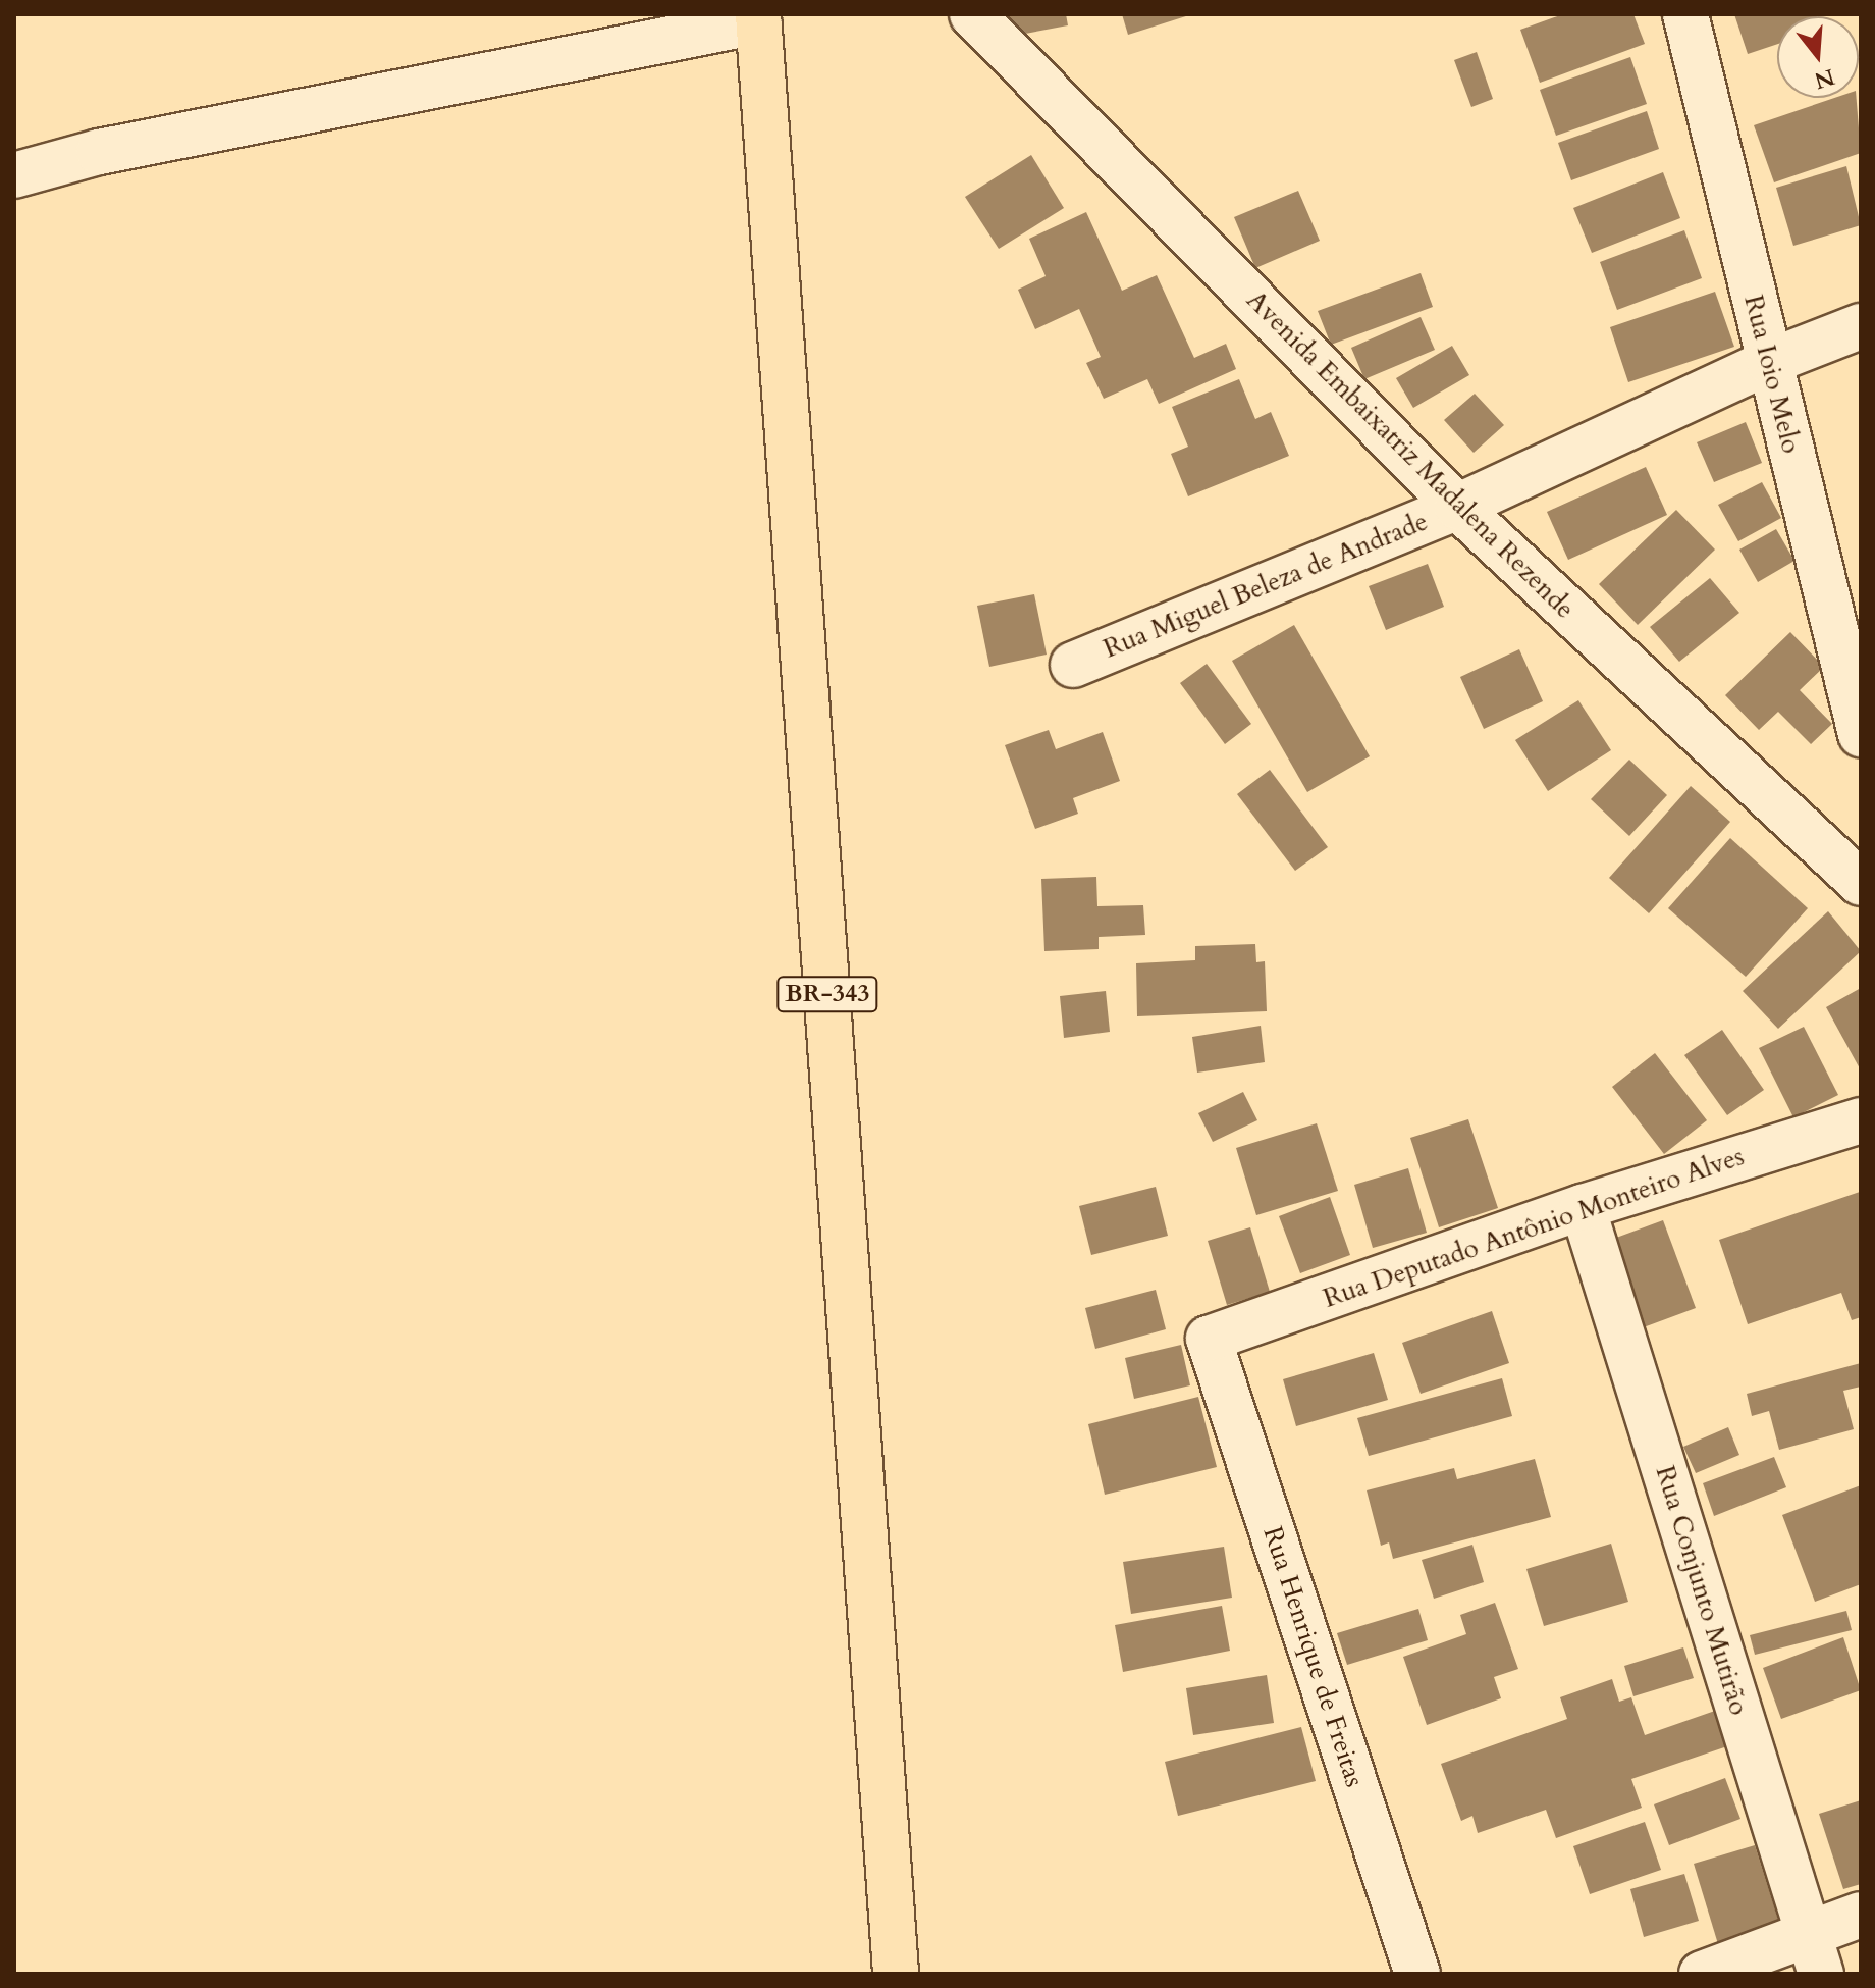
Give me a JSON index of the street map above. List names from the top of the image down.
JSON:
{
  "streets": {
    "highway": ["BR-343"],
    "street": [
      "Rua Ioio Melo",
      "Avenida Embaixatriz Madalena Rezende",
      "Rua Miguel Beleza de Andrade",
      "Rua Deputado Antônio Monteiro Alves",
      "Rua Conjunto Mutirão",
      "Rua Henrique de Freitas"
    ]
  },
  "crossings": [
    ["Rua Ioio Melo", "Rua Miguel Beleza de Andrade"],
    ["Avenida Embaixatriz Madalena Rezende", "Rua Miguel Beleza de Andrade"],
    ["Rua Deputado Antônio Monteiro Alves", "Rua Conjunto Mutirão"],
    ["Rua Deputado Antônio Monteiro Alves", "Rua Henrique de Freitas"]
  ],
  "north": "bottom"
}
